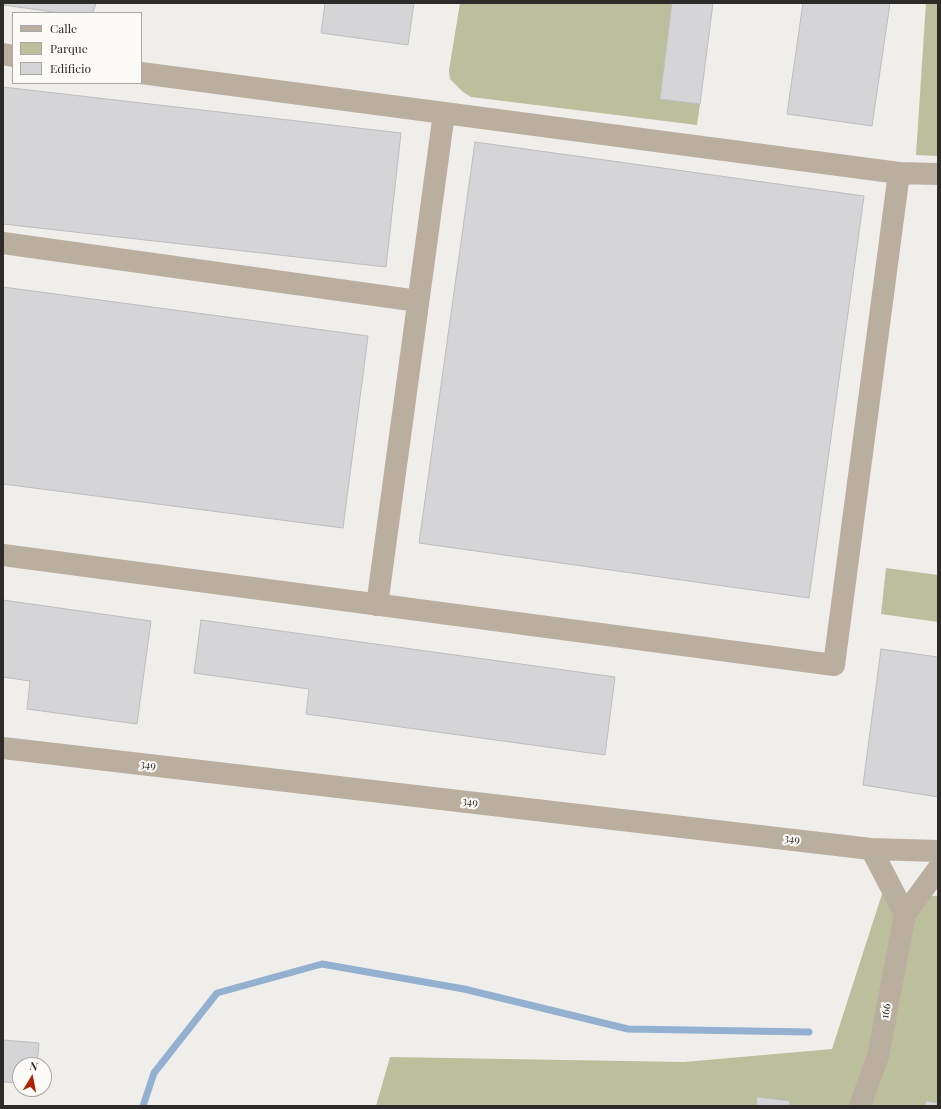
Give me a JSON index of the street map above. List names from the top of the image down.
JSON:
{
  "streets": {
    "street": ["349", "166"]
  },
  "legend": ["Calle", "Parque", "Edificio"],
  "north": "top"
}
